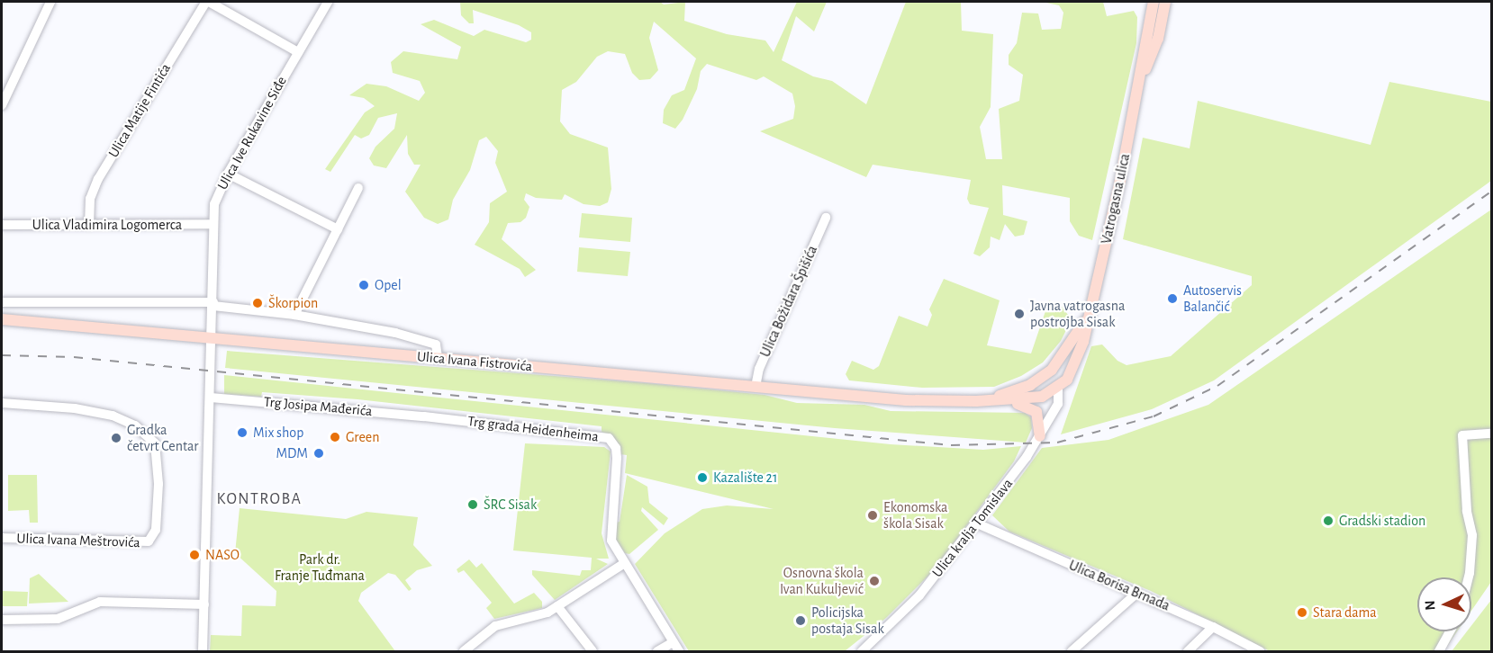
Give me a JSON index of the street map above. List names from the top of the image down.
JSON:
{
  "streets": {
    "main road": ["Vatrogasna ulica", "Ulica Ivana Fistrovića"],
    "street": [
      "Ulica Matije Fintića",
      "Ulica Ive Rukavine Siđe",
      "Ulica Vladimira Logomerca",
      "Ulica Božidara Špišića",
      "Trg Josipa Mađerića",
      "Trg grada Heidenheima",
      "Ulica kralja Tomislava",
      "Ulica Ivana Meštrovića",
      "Ulica Borisa Brnada"
    ]
  },
  "crossings": [
    ["Ulica Matije Fintića", "Ulica Vladimira Logomerca"],
    ["Ulica Ive Rukavine Siđe", "Ulica Vladimira Logomerca"],
    ["Ulica Ive Rukavine Siđe", "Ulica Ivana Fistrovića"],
    ["Ulica Ive Rukavine Siđe", "Trg Josipa Mađerića"],
    ["Vatrogasna ulica", "Ulica kralja Tomislava"],
    ["Ulica Božidara Špišića", "Ulica Ivana Fistrovića"],
    ["Trg Josipa Mađerića", "Trg grada Heidenheima"],
    ["Ulica kralja Tomislava", "Ulica Borisa Brnada"]
  ],
  "districts": ["KONTROBA"],
  "parks": ["Park dr. Franje Tuđmana"],
  "places": [
    "Opel",
    "Autoservis Balančić",
    "Škorpion",
    "Javna vatrogasna postrojba Sisak",
    "Mix shop",
    "Green",
    "Gradka četvrt Centar",
    "MDM",
    "Kazalište 21",
    "ŠRC Sisak",
    "Ekonomska škola Sisak",
    "Gradski stadion",
    "NASO",
    "Osnovna škola Ivan Kukuljević",
    "Stara dama",
    "Policijska postaja Sisak"
  ],
  "north": "left"
}
